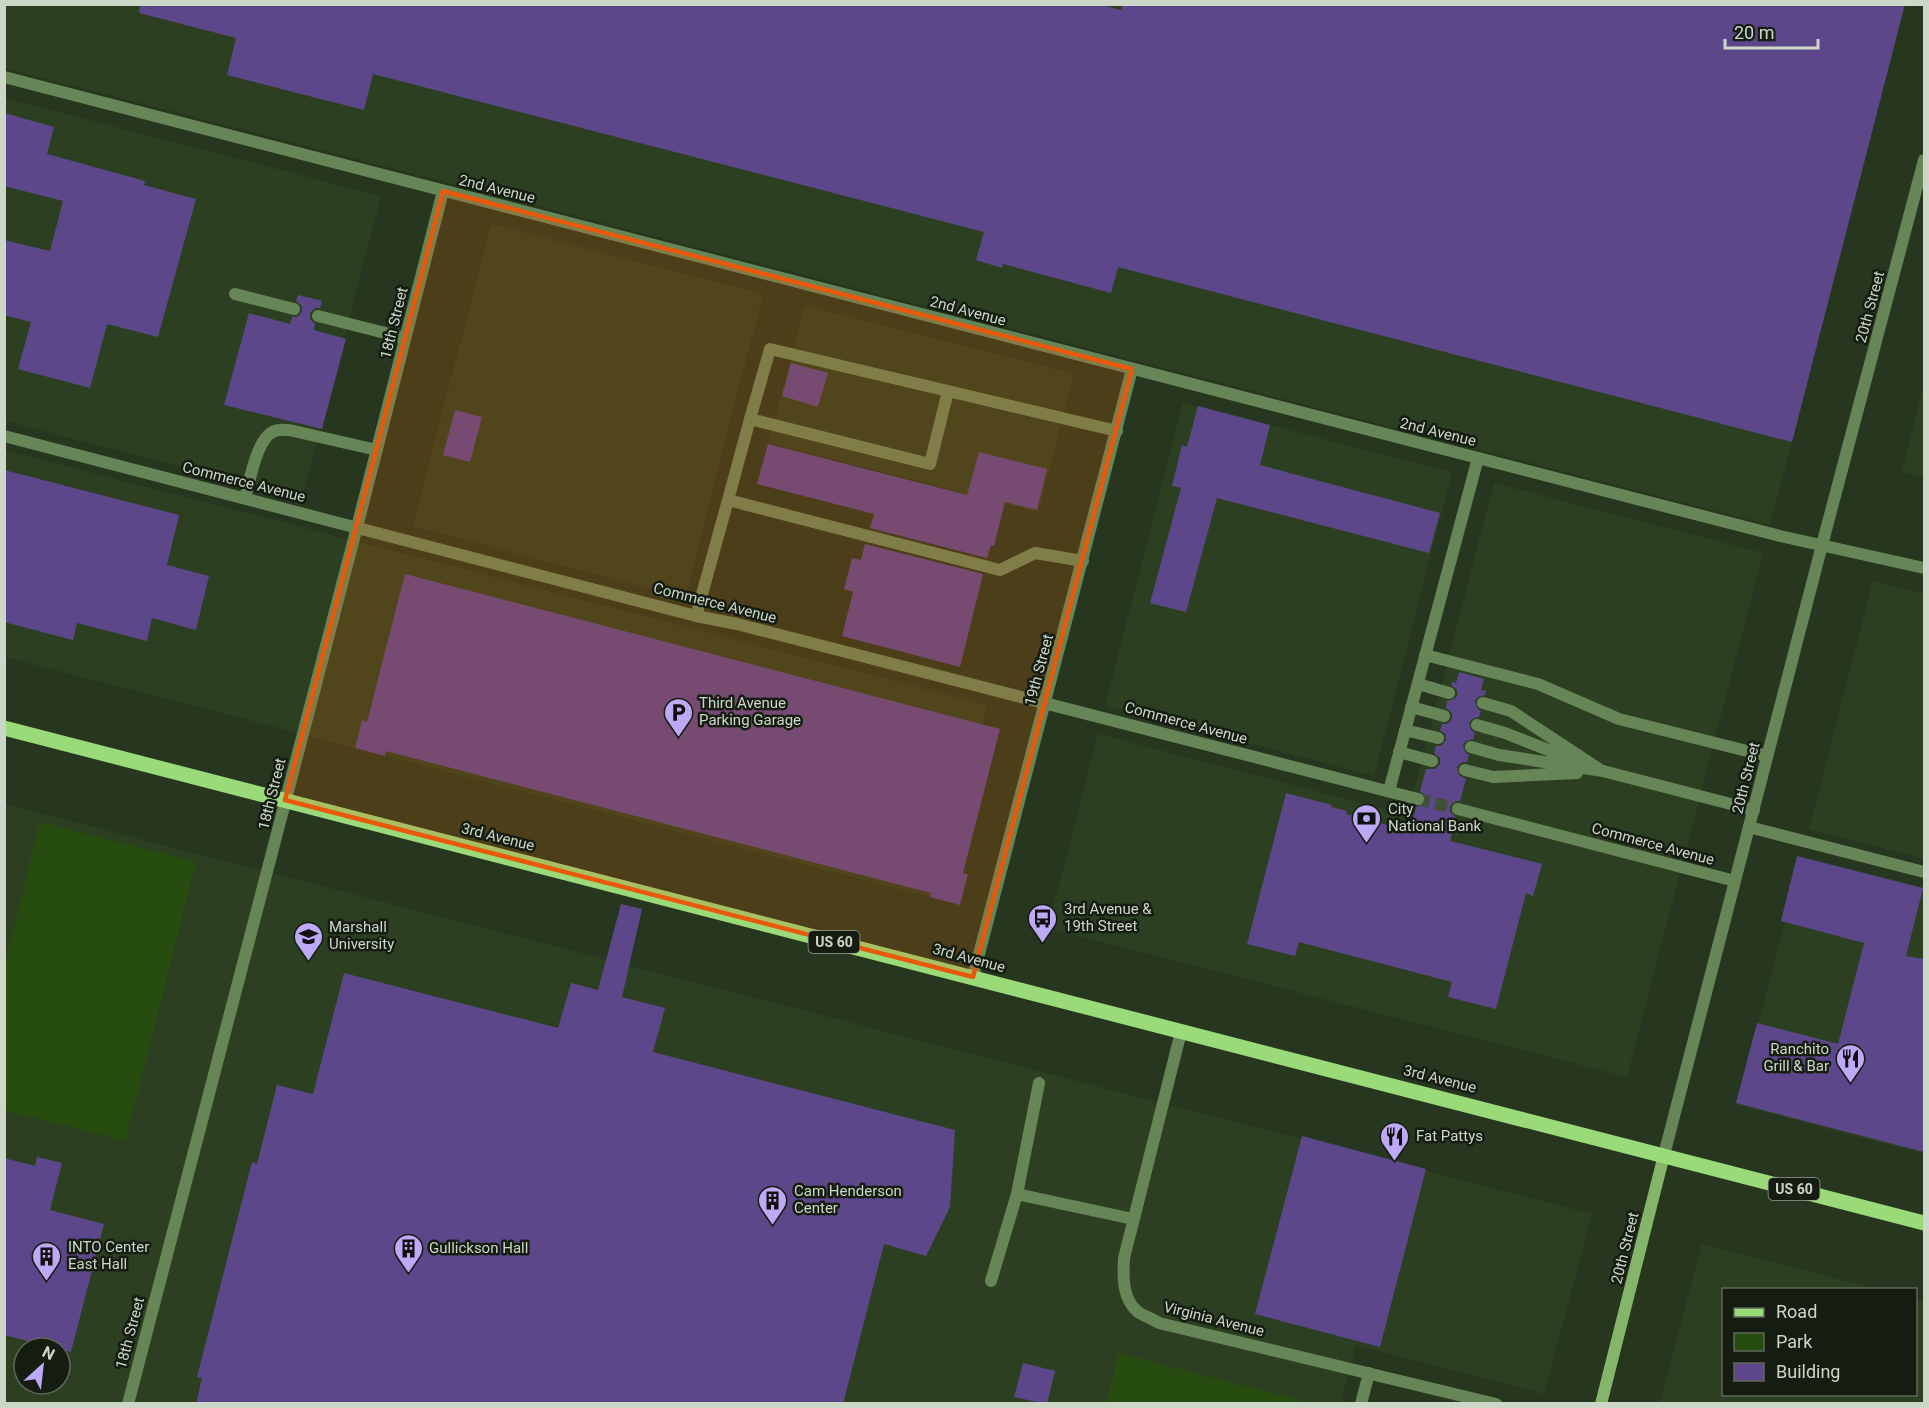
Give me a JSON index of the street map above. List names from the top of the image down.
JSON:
{
  "streets": {
    "main road": ["20th Street", "3rd Avenue", "US 60"],
    "street": [
      "2nd Avenue",
      "18th Street",
      "Commerce Avenue",
      "19th Street",
      "Virginia Avenue"
    ]
  },
  "crossings": [
    ["2nd Avenue", "20th Street"],
    ["2nd Avenue", "18th Street"],
    ["2nd Avenue", "19th Street"],
    ["20th Street", "Commerce Avenue"],
    ["20th Street", "3rd Avenue"],
    ["18th Street", "Commerce Avenue"],
    ["18th Street", "3rd Avenue"],
    ["Commerce Avenue", "19th Street"],
    ["19th Street", "3rd Avenue"],
    ["3rd Avenue", "Virginia Avenue"]
  ],
  "places": {
    "parking": ["Third Avenue Parking Garage"],
    "bank": ["City National Bank"],
    "bus stop": ["3rd Avenue & 19th Street"],
    "school or university": ["Marshall University"],
    "restaurant": ["Ranchito Grill & Bar", "Fat Pattys"],
    "building": ["Cam Henderson Center", "Gullickson Hall", "INTO Center East Hall"]
  },
  "legend": ["Road", "Park", "Building"],
  "scale_bar": "20 m",
  "north": "top right"
}
